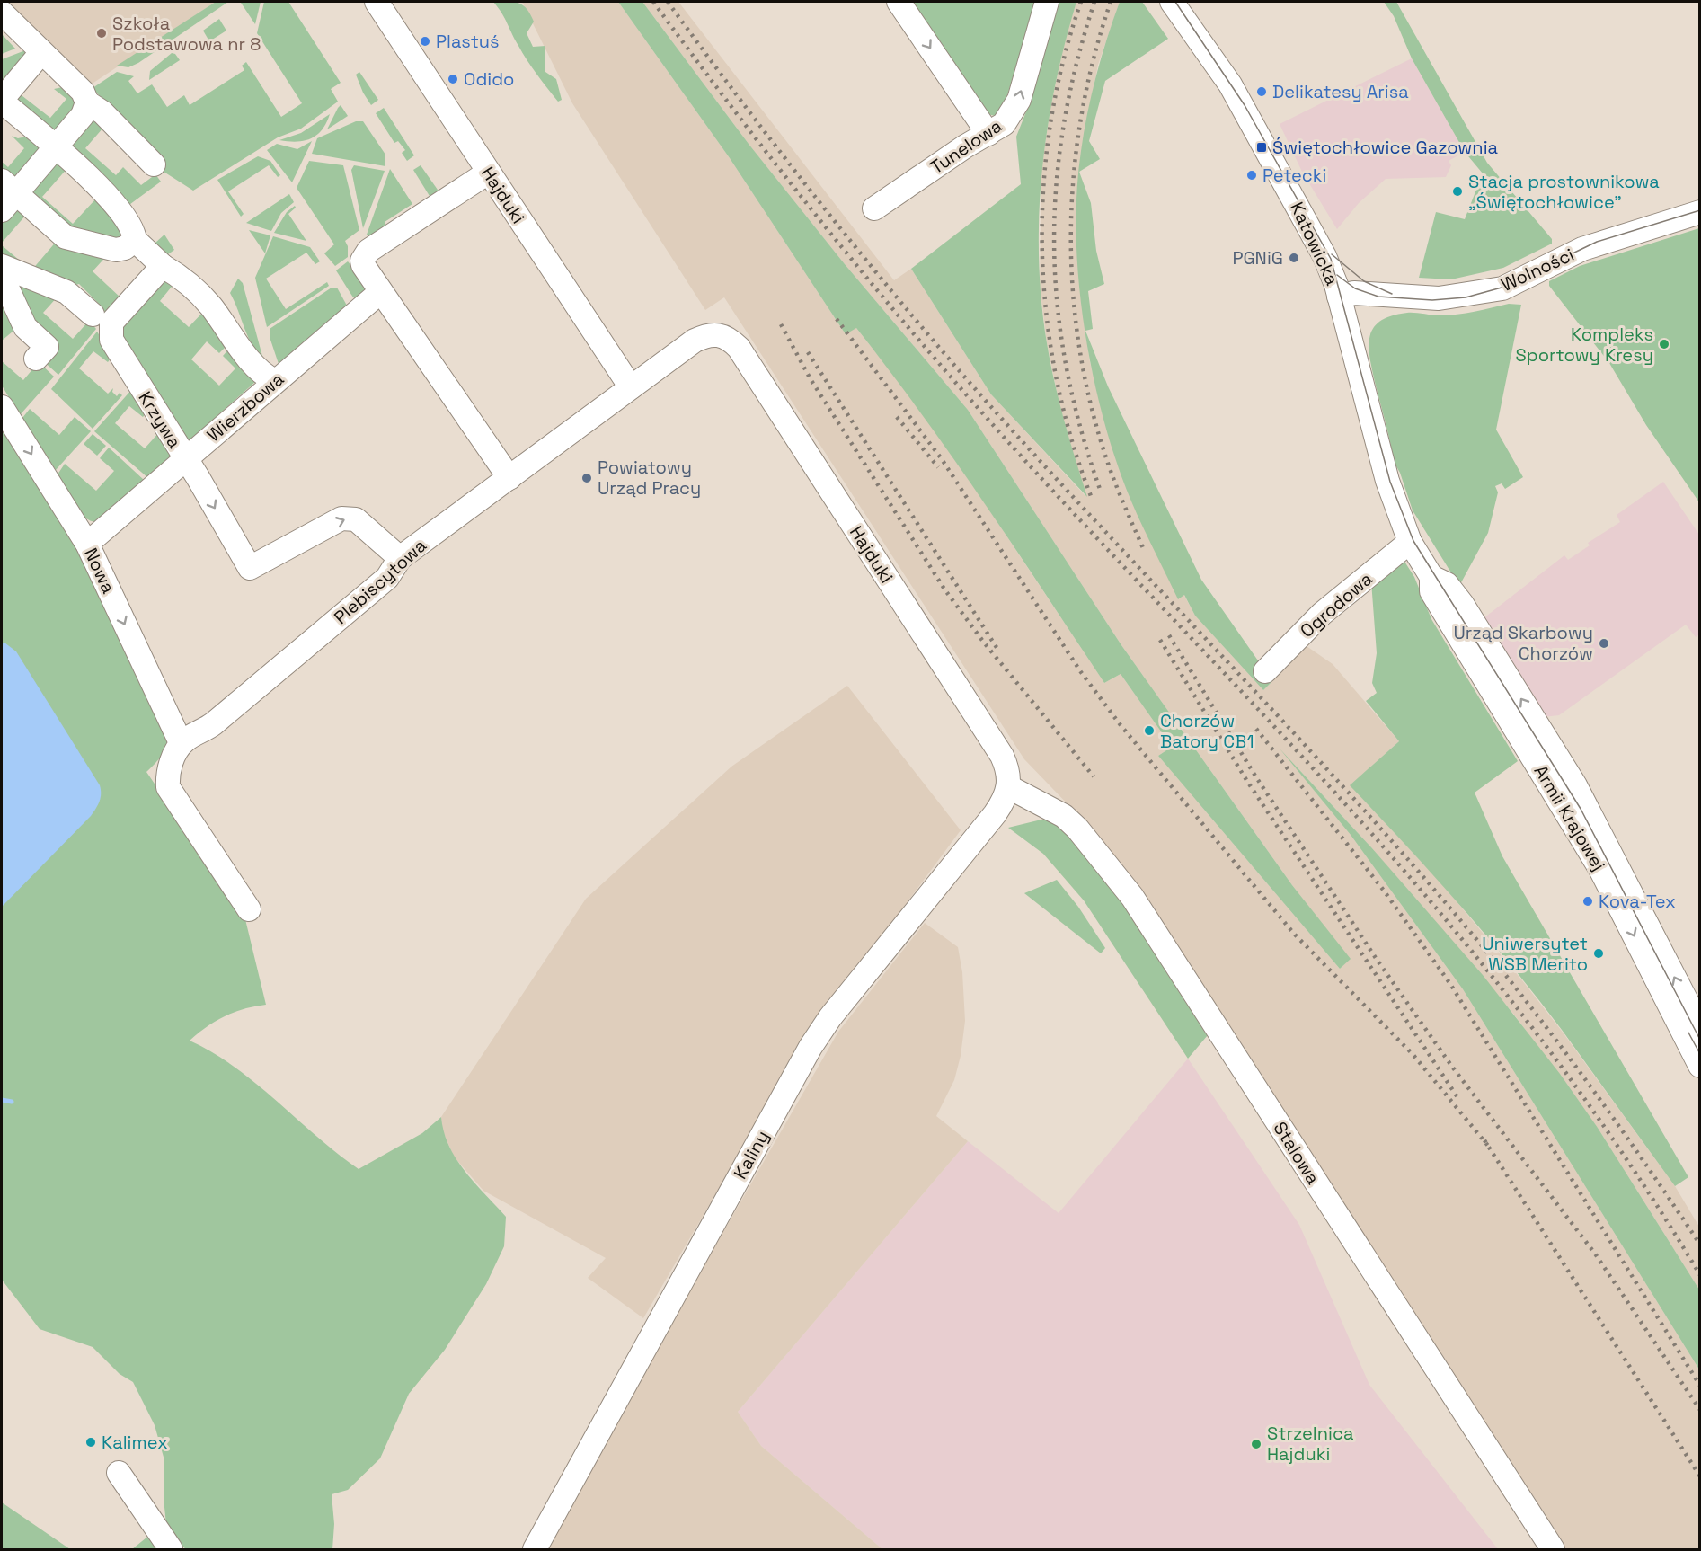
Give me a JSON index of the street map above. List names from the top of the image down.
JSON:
{
  "streets": {
    "street": [
      "Tunelowa",
      "Hajduki",
      "Katowicka",
      "Wolności",
      "Wierzbowa",
      "Krzywa",
      "Nowa",
      "Plebiscytowa",
      "Ogrodowa",
      "Armii Krajowej",
      "Stalowa",
      "Kaliny"
    ]
  },
  "crossings": [
    ["Hajduki", "Plebiscytowa"],
    ["Hajduki", "Stalowa"],
    ["Hajduki", "Kaliny"],
    ["Katowicka", "Wolności"],
    ["Katowicka", "Ogrodowa"],
    ["Katowicka", "Armii Krajowej"],
    ["Wierzbowa", "Krzywa"],
    ["Wierzbowa", "Nowa"],
    ["Krzywa", "Plebiscytowa"],
    ["Nowa", "Plebiscytowa"],
    ["Ogrodowa", "Armii Krajowej"],
    ["Stalowa", "Kaliny"]
  ],
  "one_way": ["Tunelowa", "Nowa"],
  "places": {
    "other": [
      "Szkoła Podstawowa nr 8",
      "Plastuś",
      "Odido",
      "Delikatesy Arisa",
      "Petecki",
      "Stacja prostownikowa „Świętochłowice”",
      "PGNiG",
      "Kompleks Sportowy Kresy",
      "Powiatowy Urząd Pracy",
      "Urząd Skarbowy Chorzów",
      "Chorzów Batory CB1",
      "Kova-Tex",
      "Uniwersytet WSB Merito",
      "Kalimex",
      "Strzelnica Hajduki"
    ],
    "transit": ["Świętochłowice Gazownia"]
  }
}
